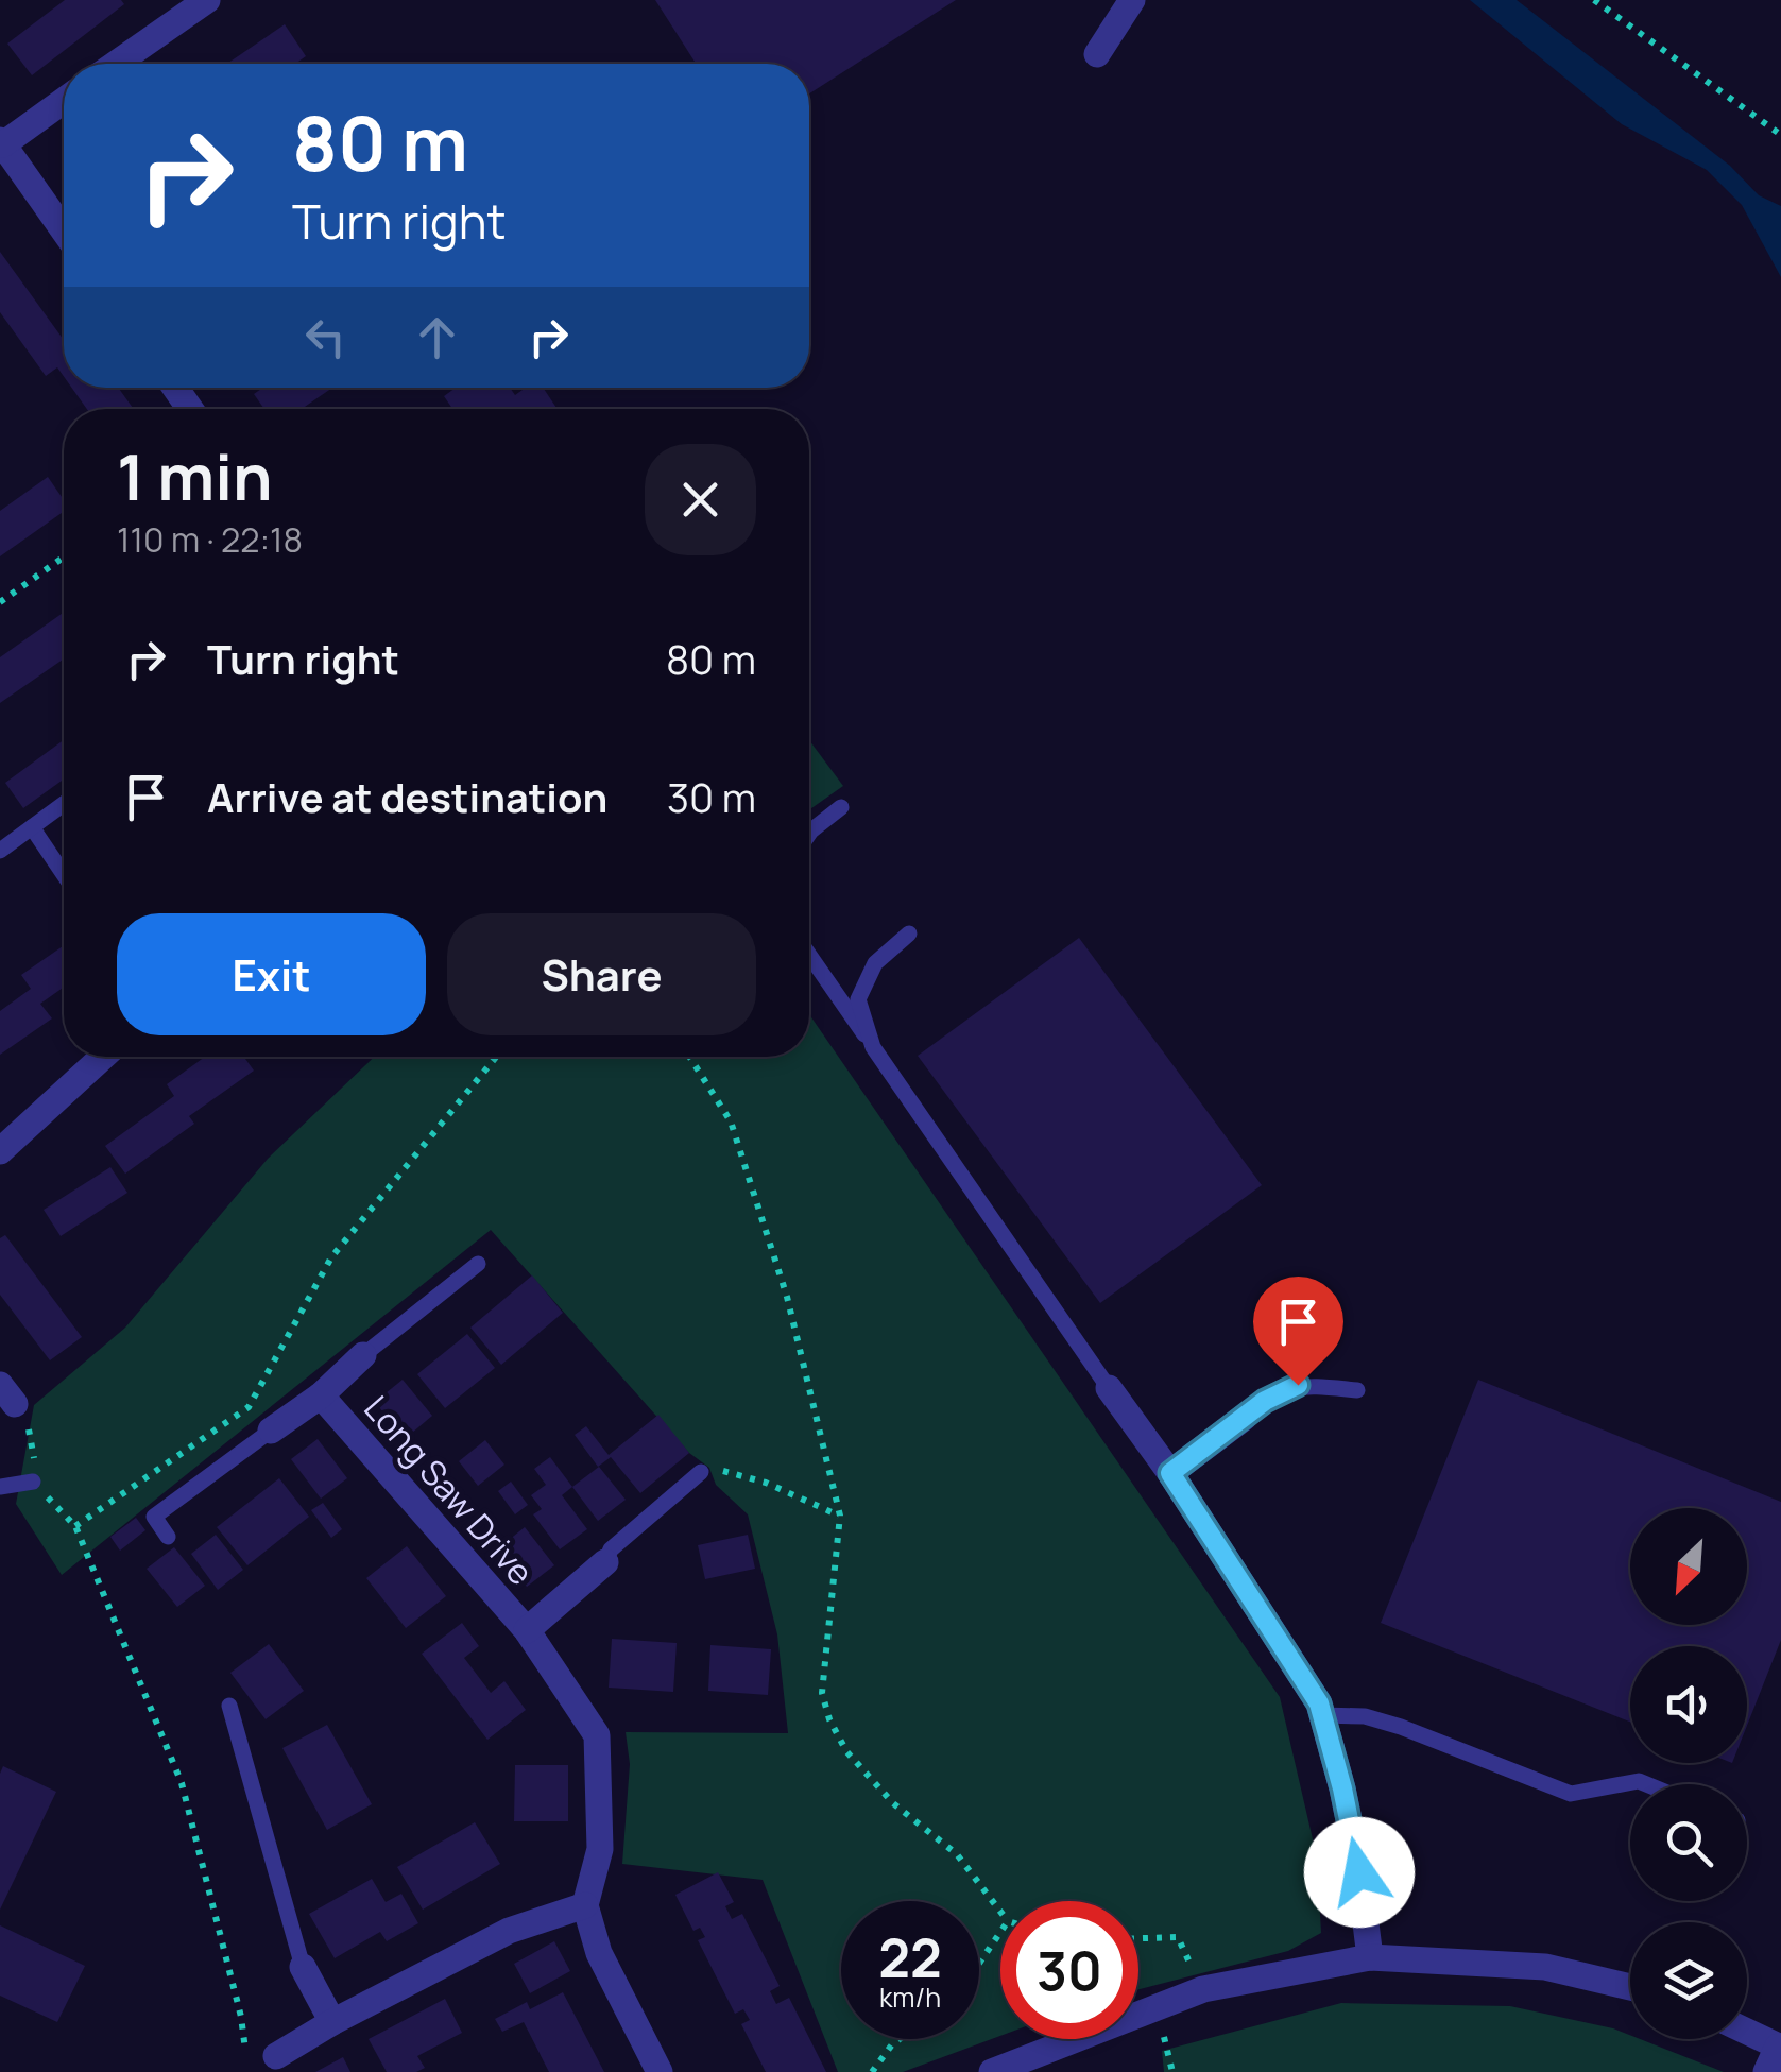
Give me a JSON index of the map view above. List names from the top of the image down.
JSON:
{
  "streets": {
    "street": ["Long Saw Drive"]
  },
  "north": "bottom left",
  "page": {
    "turn": ["80 m", "Turn right"],
    "heading": ["1 min", "110 m · 22:18"],
    "list": [
      {
        "name": "Turn right",
        "value": "80 m"
      },
      {
        "name": "Arrive at destination",
        "value": "30 m"
      }
    ],
    "buttons": ["Exit", "Share"],
    "speed": "22 km/h",
    "limit": "30"
  }
}
